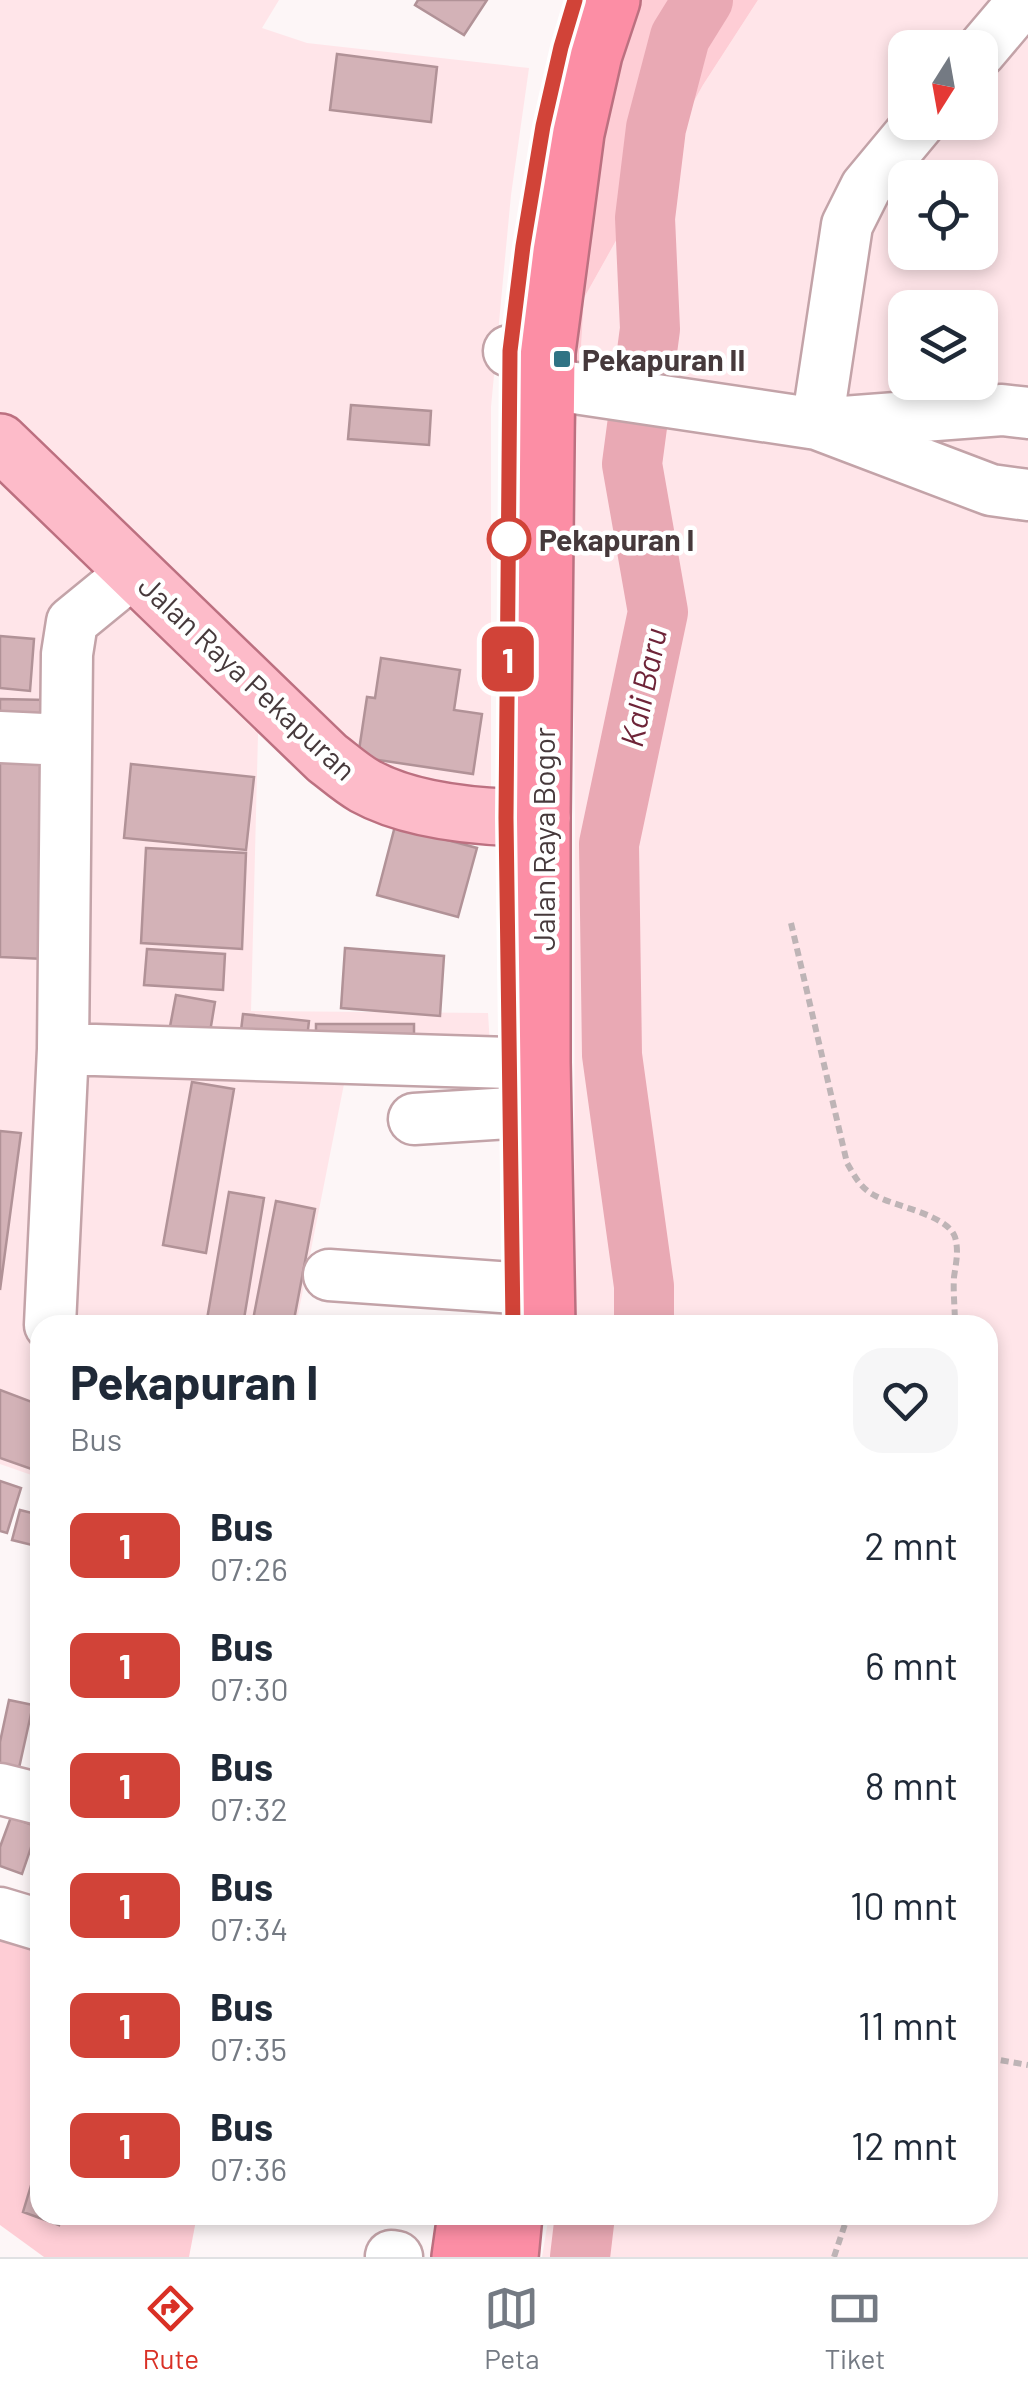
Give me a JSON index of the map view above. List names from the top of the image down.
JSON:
{
  "streets": {
    "highway": ["Jalan Raya Bogor"],
    "main road": ["Jalan Raya Pekapuran"]
  },
  "crossings": [
    ["Jalan Raya Pekapuran", "Jalan Raya Bogor"]
  ],
  "water": ["Kali Baru"],
  "places": {
    "transit": ["Pekapuran II"],
    "other": ["Pekapuran I"]
  },
  "lines": ["bus line 1"],
  "north": "bottom",
  "page": {
    "on_map": "1",
    "heading": ["Pekapuran I", "Bus"],
    "list": [
      {
        "mark": "1",
        "name": "Bus",
        "note": "07:26",
        "value": "2 mnt"
      },
      {
        "mark": "1",
        "name": "Bus",
        "note": "07:30",
        "value": "6 mnt"
      },
      {
        "mark": "1",
        "name": "Bus",
        "note": "07:32",
        "value": "8 mnt"
      },
      {
        "mark": "1",
        "name": "Bus",
        "note": "07:34",
        "value": "10 mnt"
      },
      {
        "mark": "1",
        "name": "Bus",
        "note": "07:35",
        "value": "11 mnt"
      },
      {
        "mark": "1",
        "name": "Bus",
        "note": "07:36",
        "value": "12 mnt"
      }
    ],
    "tabs": ["Rute", "Peta", "Tiket"]
  }
}
